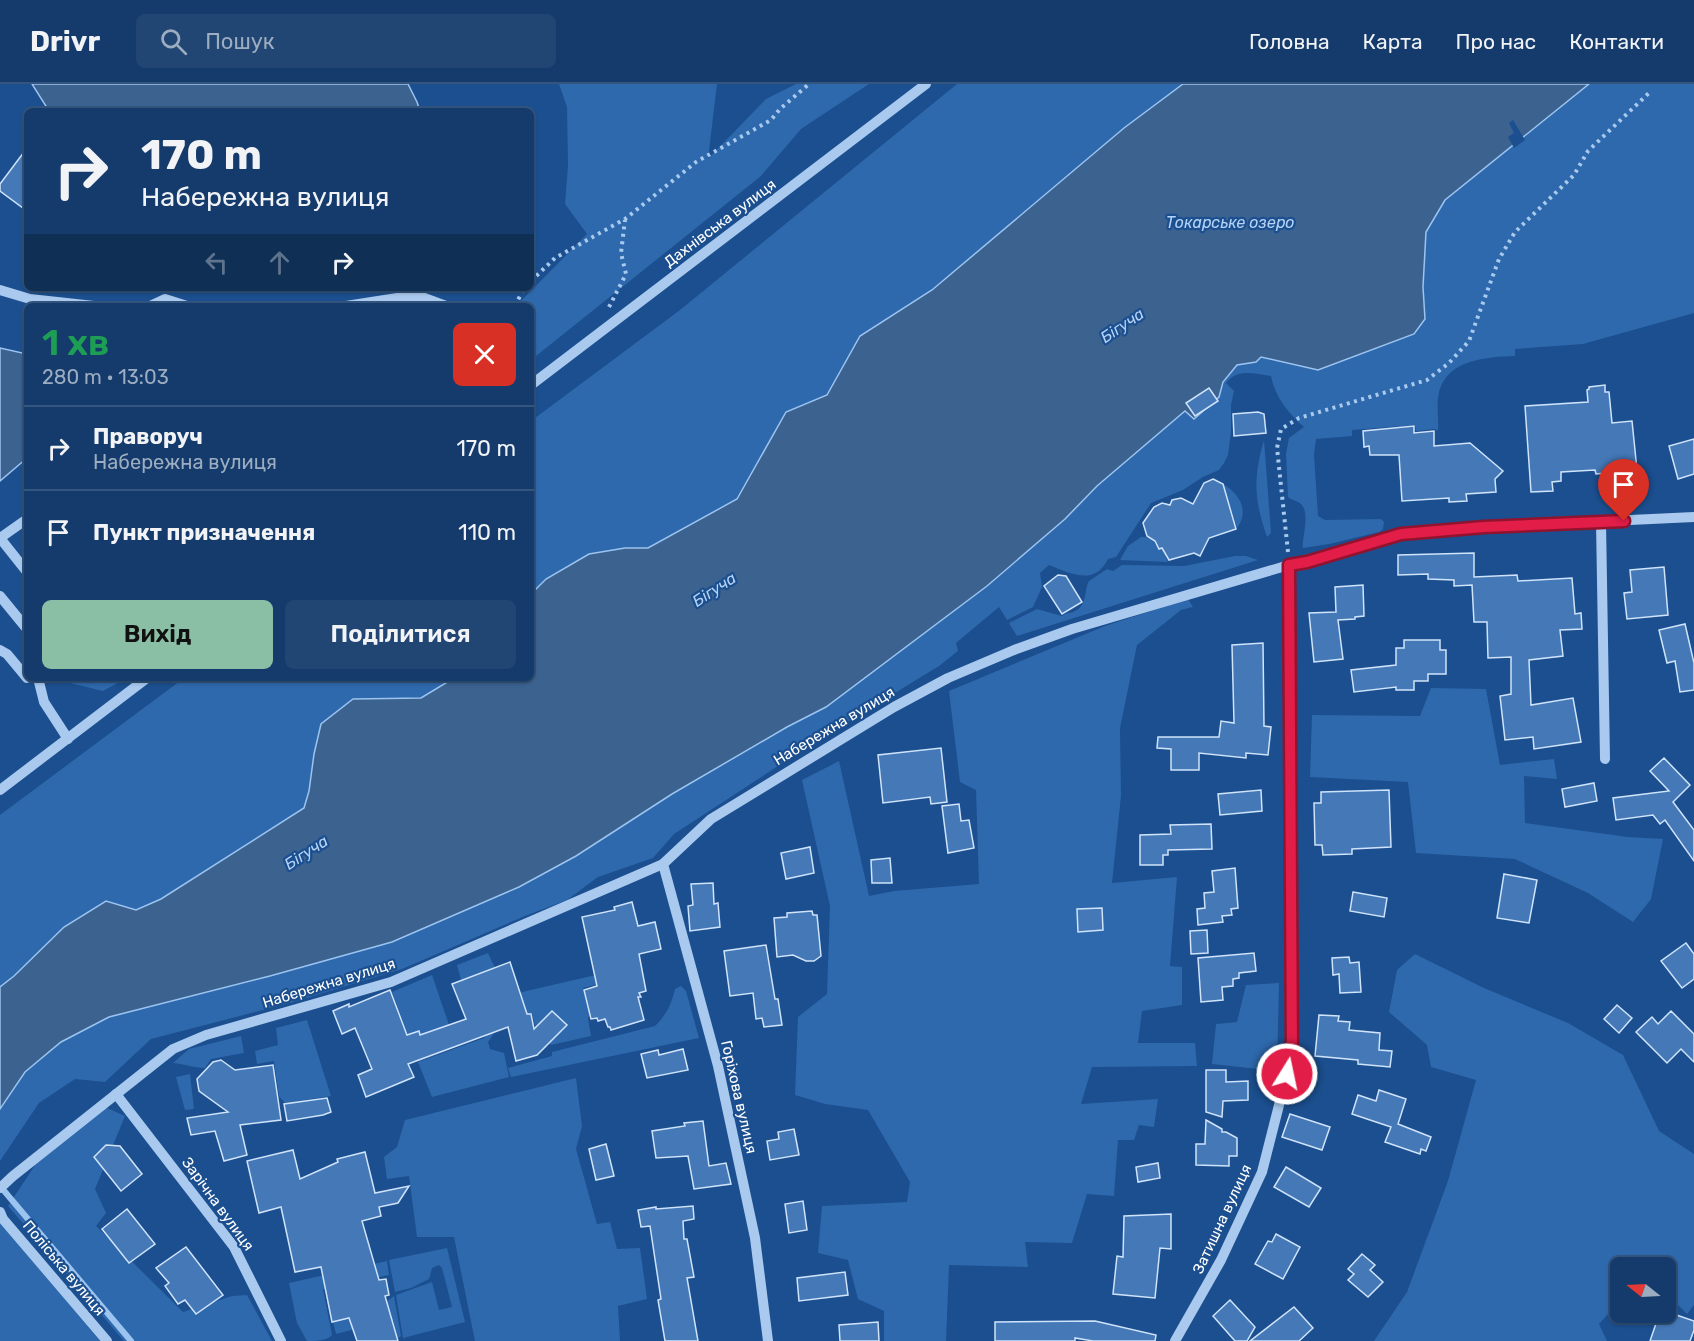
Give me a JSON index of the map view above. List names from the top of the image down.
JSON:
{
  "streets": {
    "street": [
      "Дахнівська вулиця",
      "Набережна вулиця",
      "Горіхова вулиця",
      "Зарічна вулиця",
      "Затишна вулиця",
      "Поліська вулиця"
    ]
  },
  "crossings": [
    ["Набережна вулиця", "Горіхова вулиця"],
    ["Набережна вулиця", "Зарічна вулиця"],
    ["Набережна вулиця", "Затишна вулиця"]
  ],
  "water": ["Токарське озеро", "Бігуча"],
  "north": "left",
  "page": {
    "header": "Drivr",
    "search": "Пошук",
    "nav": [
      "Головна",
      "Карта",
      "Про нас",
      "Контакти"
    ],
    "turn": ["170 m", "Набережна вулиця"],
    "heading": ["1 хв", "280 m · 13:03"],
    "list": [
      {
        "name": "Праворуч",
        "note": "Набережна вулиця",
        "value": "170 m"
      },
      {
        "name": "Пункт призначення",
        "value": "110 m"
      }
    ],
    "buttons": ["Вихід", "Поділитися"]
  }
}
